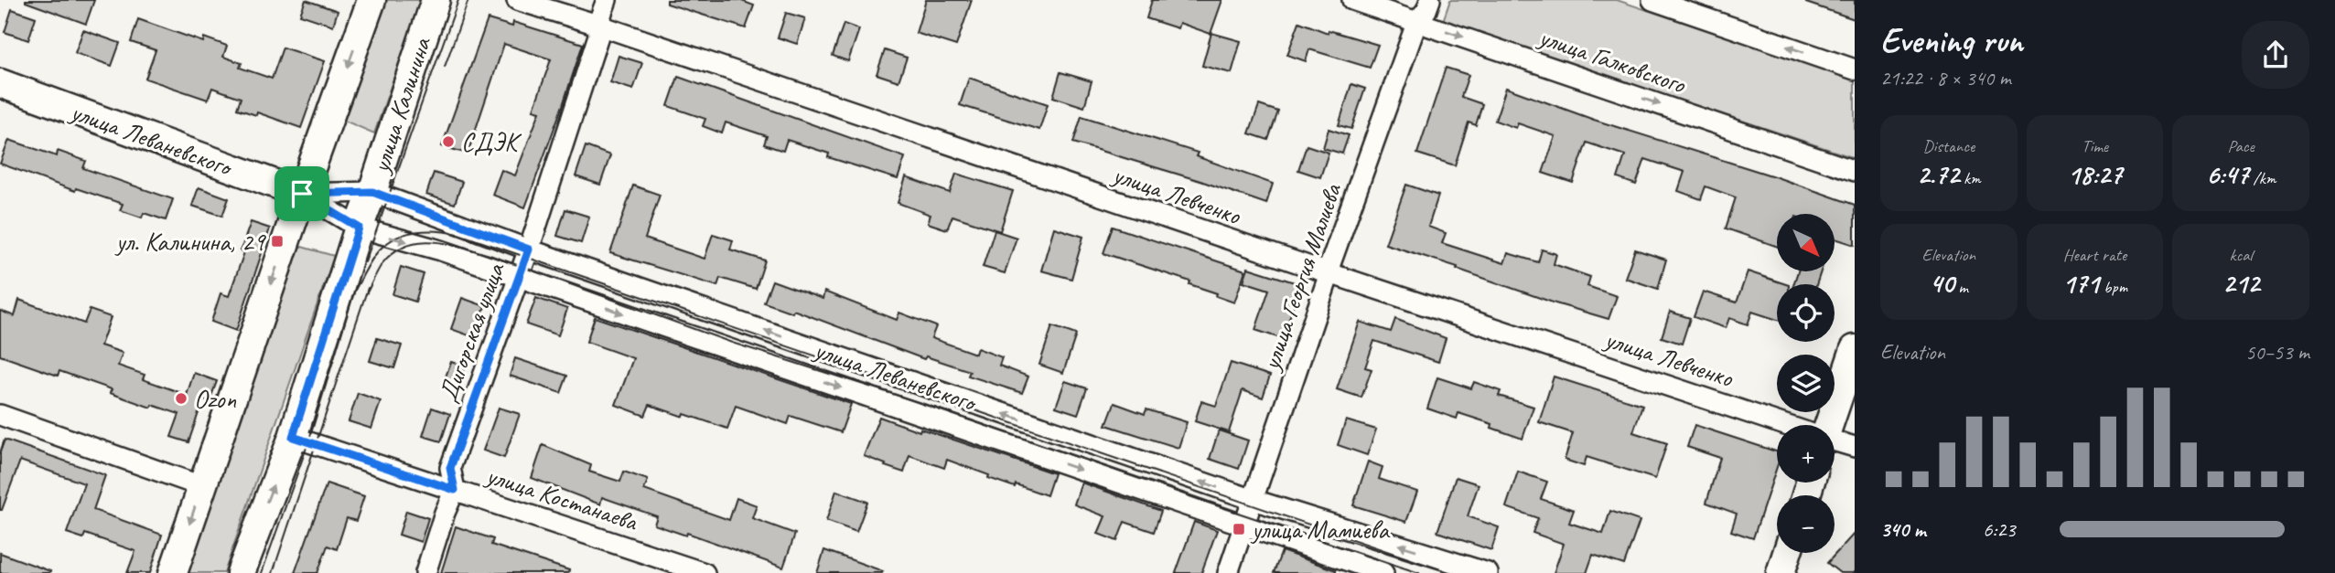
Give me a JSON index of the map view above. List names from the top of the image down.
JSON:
{
  "streets": {
    "main road": ["улица Калинина", "улица Леваневского"],
    "street": [
      "улица Галковского",
      "улица Левченко",
      "улица Георгия Малиева",
      "Дигорская улица",
      "улица Костанаева"
    ]
  },
  "crossings": [
    ["улица Галковского", "улица Георгия Малиева"],
    ["улица Калинина", "улица Леваневского"],
    ["улица Калинина", "улица Костанаева"],
    ["улица Леваневского", "улица Георгия Малиева"],
    ["улица Леваневского", "Дигорская улица"],
    ["улица Левченко", "улица Георгия Малиева"],
    ["улица Левченко", "Дигорская улица"],
    ["Дигорская улица", "улица Костанаева"]
  ],
  "places": {
    "other": ["СДЭК", "Ozon"],
    "transit": ["ул. Калинина, 29", "улица Мамиева"]
  },
  "north": "bottom right",
  "page": {
    "heading": ["Evening run", "21:22 · 8 × 340 m"],
    "stats": [
      ["Distance", "2.72 km"],
      ["Time", "18:27"],
      ["Pace", "6:47 /km"],
      ["Elevation", "40 m"],
      ["Heart rate", "171 bpm"],
      ["kcal", "212"]
    ],
    "map_buttons": ["+", "−"],
    "chart": ["Elevation", "50–53 m"],
    "list": [
      {
        "name": "340 m",
        "note": "6:23"
      }
    ]
  }
}
